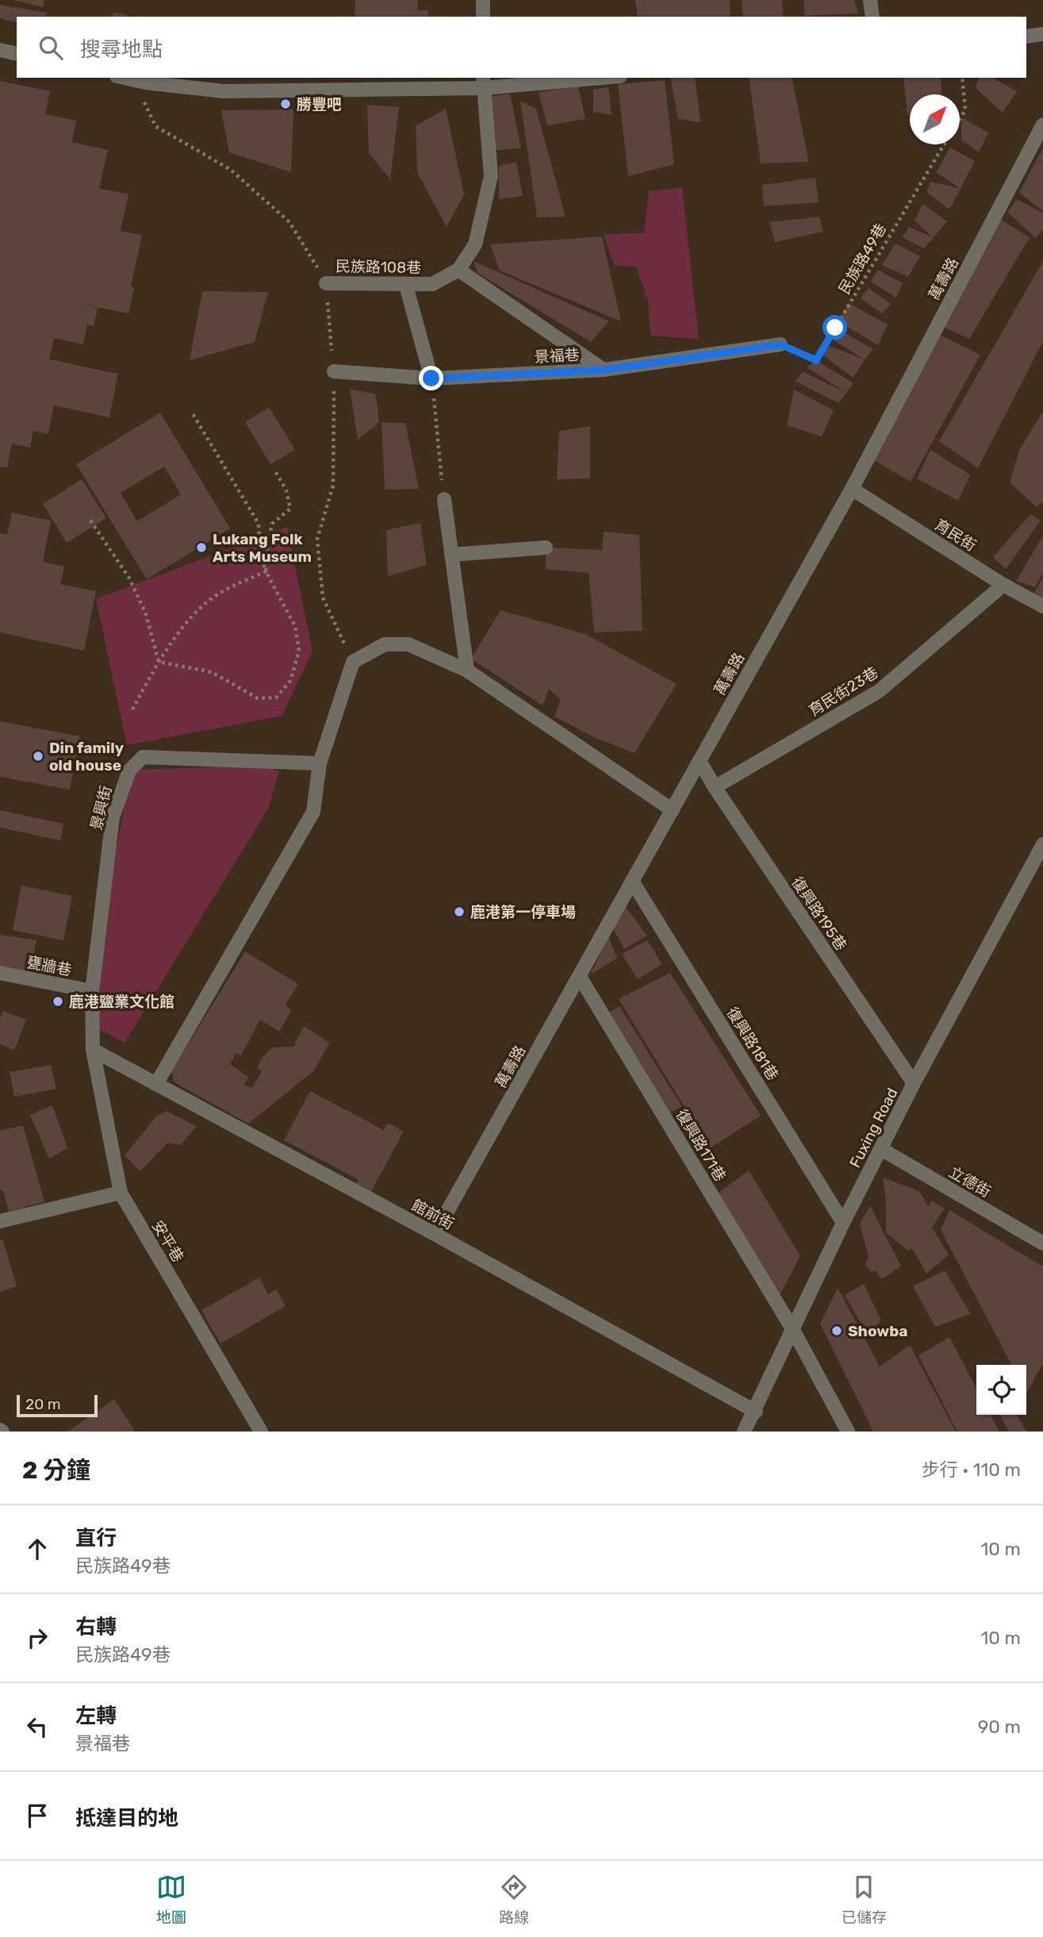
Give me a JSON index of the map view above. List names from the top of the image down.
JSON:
{
  "streets": {
    "street": [
      "民族路108巷",
      "萬壽路",
      "景福巷",
      "育民街",
      "育民街23巷",
      "景興街",
      "復興路195巷",
      "甕牆巷",
      "復興路181巷",
      "Fuxing Road",
      "復興路171巷",
      "立德街",
      "館前街",
      "安平巷"
    ],
    "path": ["民族路49巷"]
  },
  "crossings": [
    ["民族路49巷", "景福巷"],
    ["萬壽路", "育民街"],
    ["萬壽路", "復興路195巷"],
    ["萬壽路", "復興路181巷"],
    ["萬壽路", "復興路171巷"],
    ["萬壽路", "館前街"],
    ["育民街", "育民街23巷"],
    ["育民街23巷", "復興路195巷"],
    ["景興街", "甕牆巷"],
    ["景興街", "館前街"],
    ["景興街", "安平巷"],
    ["復興路195巷", "Fuxing Road"],
    ["復興路181巷", "Fuxing Road"],
    ["Fuxing Road", "復興路171巷"],
    ["Fuxing Road", "立德街"],
    ["Fuxing Road", "館前街"],
    ["館前街", "安平巷"]
  ],
  "places": [
    "勝豐吧",
    "Lukang Folk Arts Museum",
    "Din family old house",
    "鹿港第一停車場",
    "鹿港鹽業文化館",
    "Showba"
  ],
  "scale_bar": "20 m",
  "north": "top right",
  "page": {
    "search": "搜尋地點",
    "scale": "20 m",
    "heading": ["2 分鐘", "步行 · 110 m"],
    "list": [
      ["直行", "民族路49巷", "10 m"],
      ["右轉", "民族路49巷", "10 m"],
      ["左轉", "景福巷", "90 m"],
      "抵達目的地"
    ],
    "nav": ["地圖", "路線", "已儲存"]
  }
}
